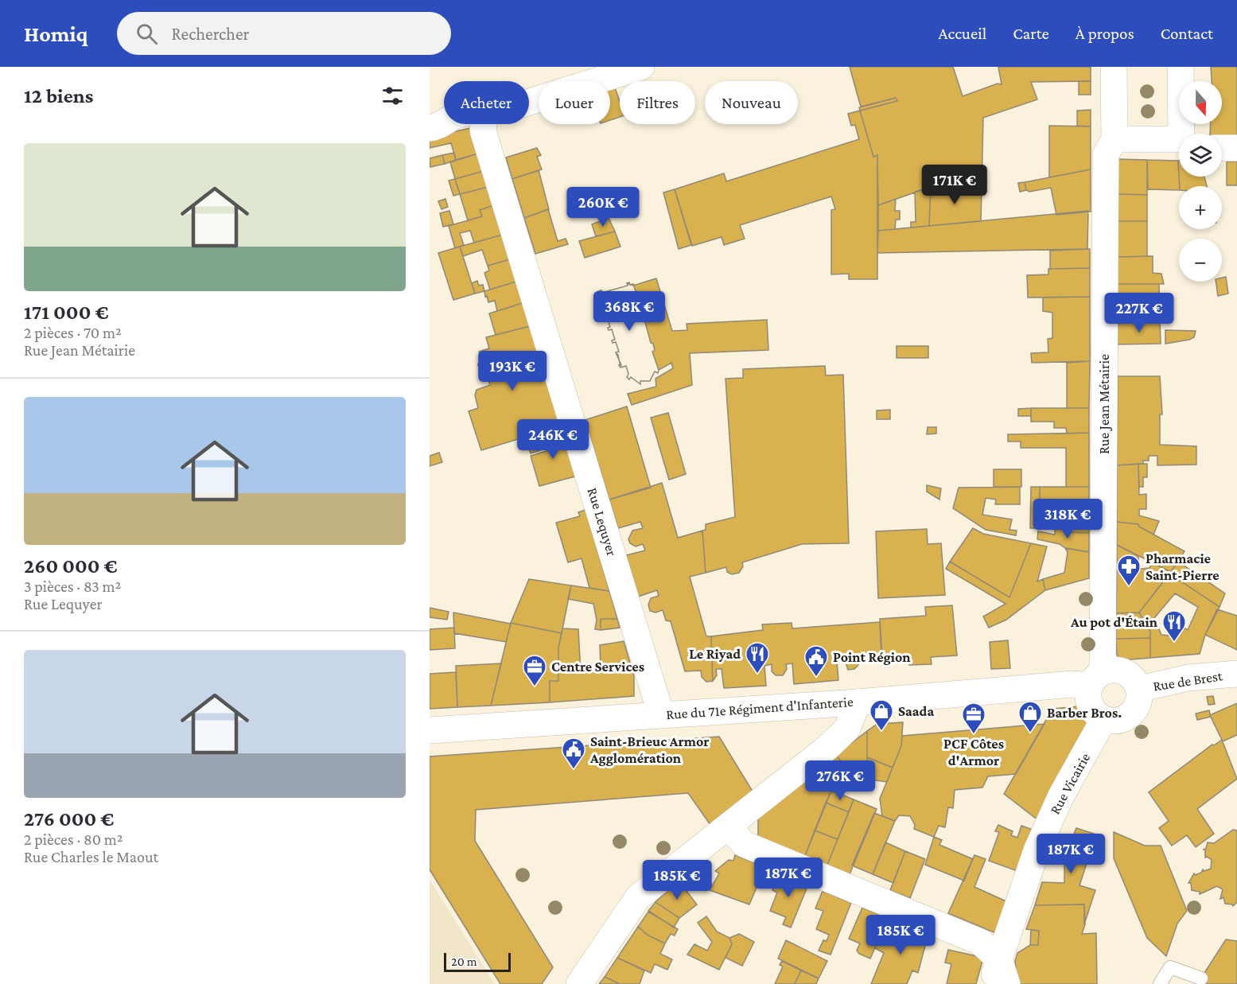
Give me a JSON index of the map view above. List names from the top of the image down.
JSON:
{
  "streets": {
    "street": [
      "Rue Jean Métairie",
      "Rue Lequyer",
      "Rue de Brest",
      "Rue du 71e Régiment d'Infanterie",
      "Rue Vicairie"
    ]
  },
  "crossings": [
    ["Rue Jean Métairie", "Rue de Brest"],
    ["Rue Jean Métairie", "Rue du 71e Régiment d'Infanterie"],
    ["Rue Jean Métairie", "Rue Vicairie"],
    ["Rue Lequyer", "Rue du 71e Régiment d'Infanterie"],
    ["Rue de Brest", "Rue du 71e Régiment d'Infanterie"],
    ["Rue de Brest", "Rue Vicairie"],
    ["Rue du 71e Régiment d'Infanterie", "Rue Vicairie"]
  ],
  "places": {
    "pharmacy": ["Pharmacie Saint-Pierre"],
    "restaurant": ["Au pot d'Étain", "Le Riyad"],
    "public building": ["Point Région", "Saint-Brieuc Armor Agglomération"],
    "office": ["Centre Services", "PCF Côtes d'Armor"],
    "shop": ["Saada", "Barber Bros."]
  },
  "scale_bar": "20 m",
  "north": "bottom",
  "page": {
    "header": "Homiq",
    "search": "Rechercher",
    "nav": [
      "Accueil",
      "Carte",
      "À propos",
      "Contact"
    ],
    "heading": "12 biens",
    "map_buttons": ["+", "−"],
    "chip": [
      "Acheter",
      "Louer",
      "Filtres",
      "Nouveau"
    ],
    "list": [
      {
        "name": "171 000 €",
        "note": "2 pièces · 70 m² · Rue Jean Métairie"
      },
      {
        "name": "260 000 €",
        "note": "3 pièces · 83 m² · Rue Lequyer"
      },
      {
        "name": "276 000 €",
        "note": "2 pièces · 80 m² · Rue Charles le Maout"
      }
    ],
    "price": [
      "171K €",
      "260K €",
      "368K €",
      "227K €",
      "193K €",
      "246K €",
      "318K €",
      "276K €",
      "187K €",
      "187K €",
      "185K €",
      "185K €"
    ],
    "scale": "20 m"
  }
}
